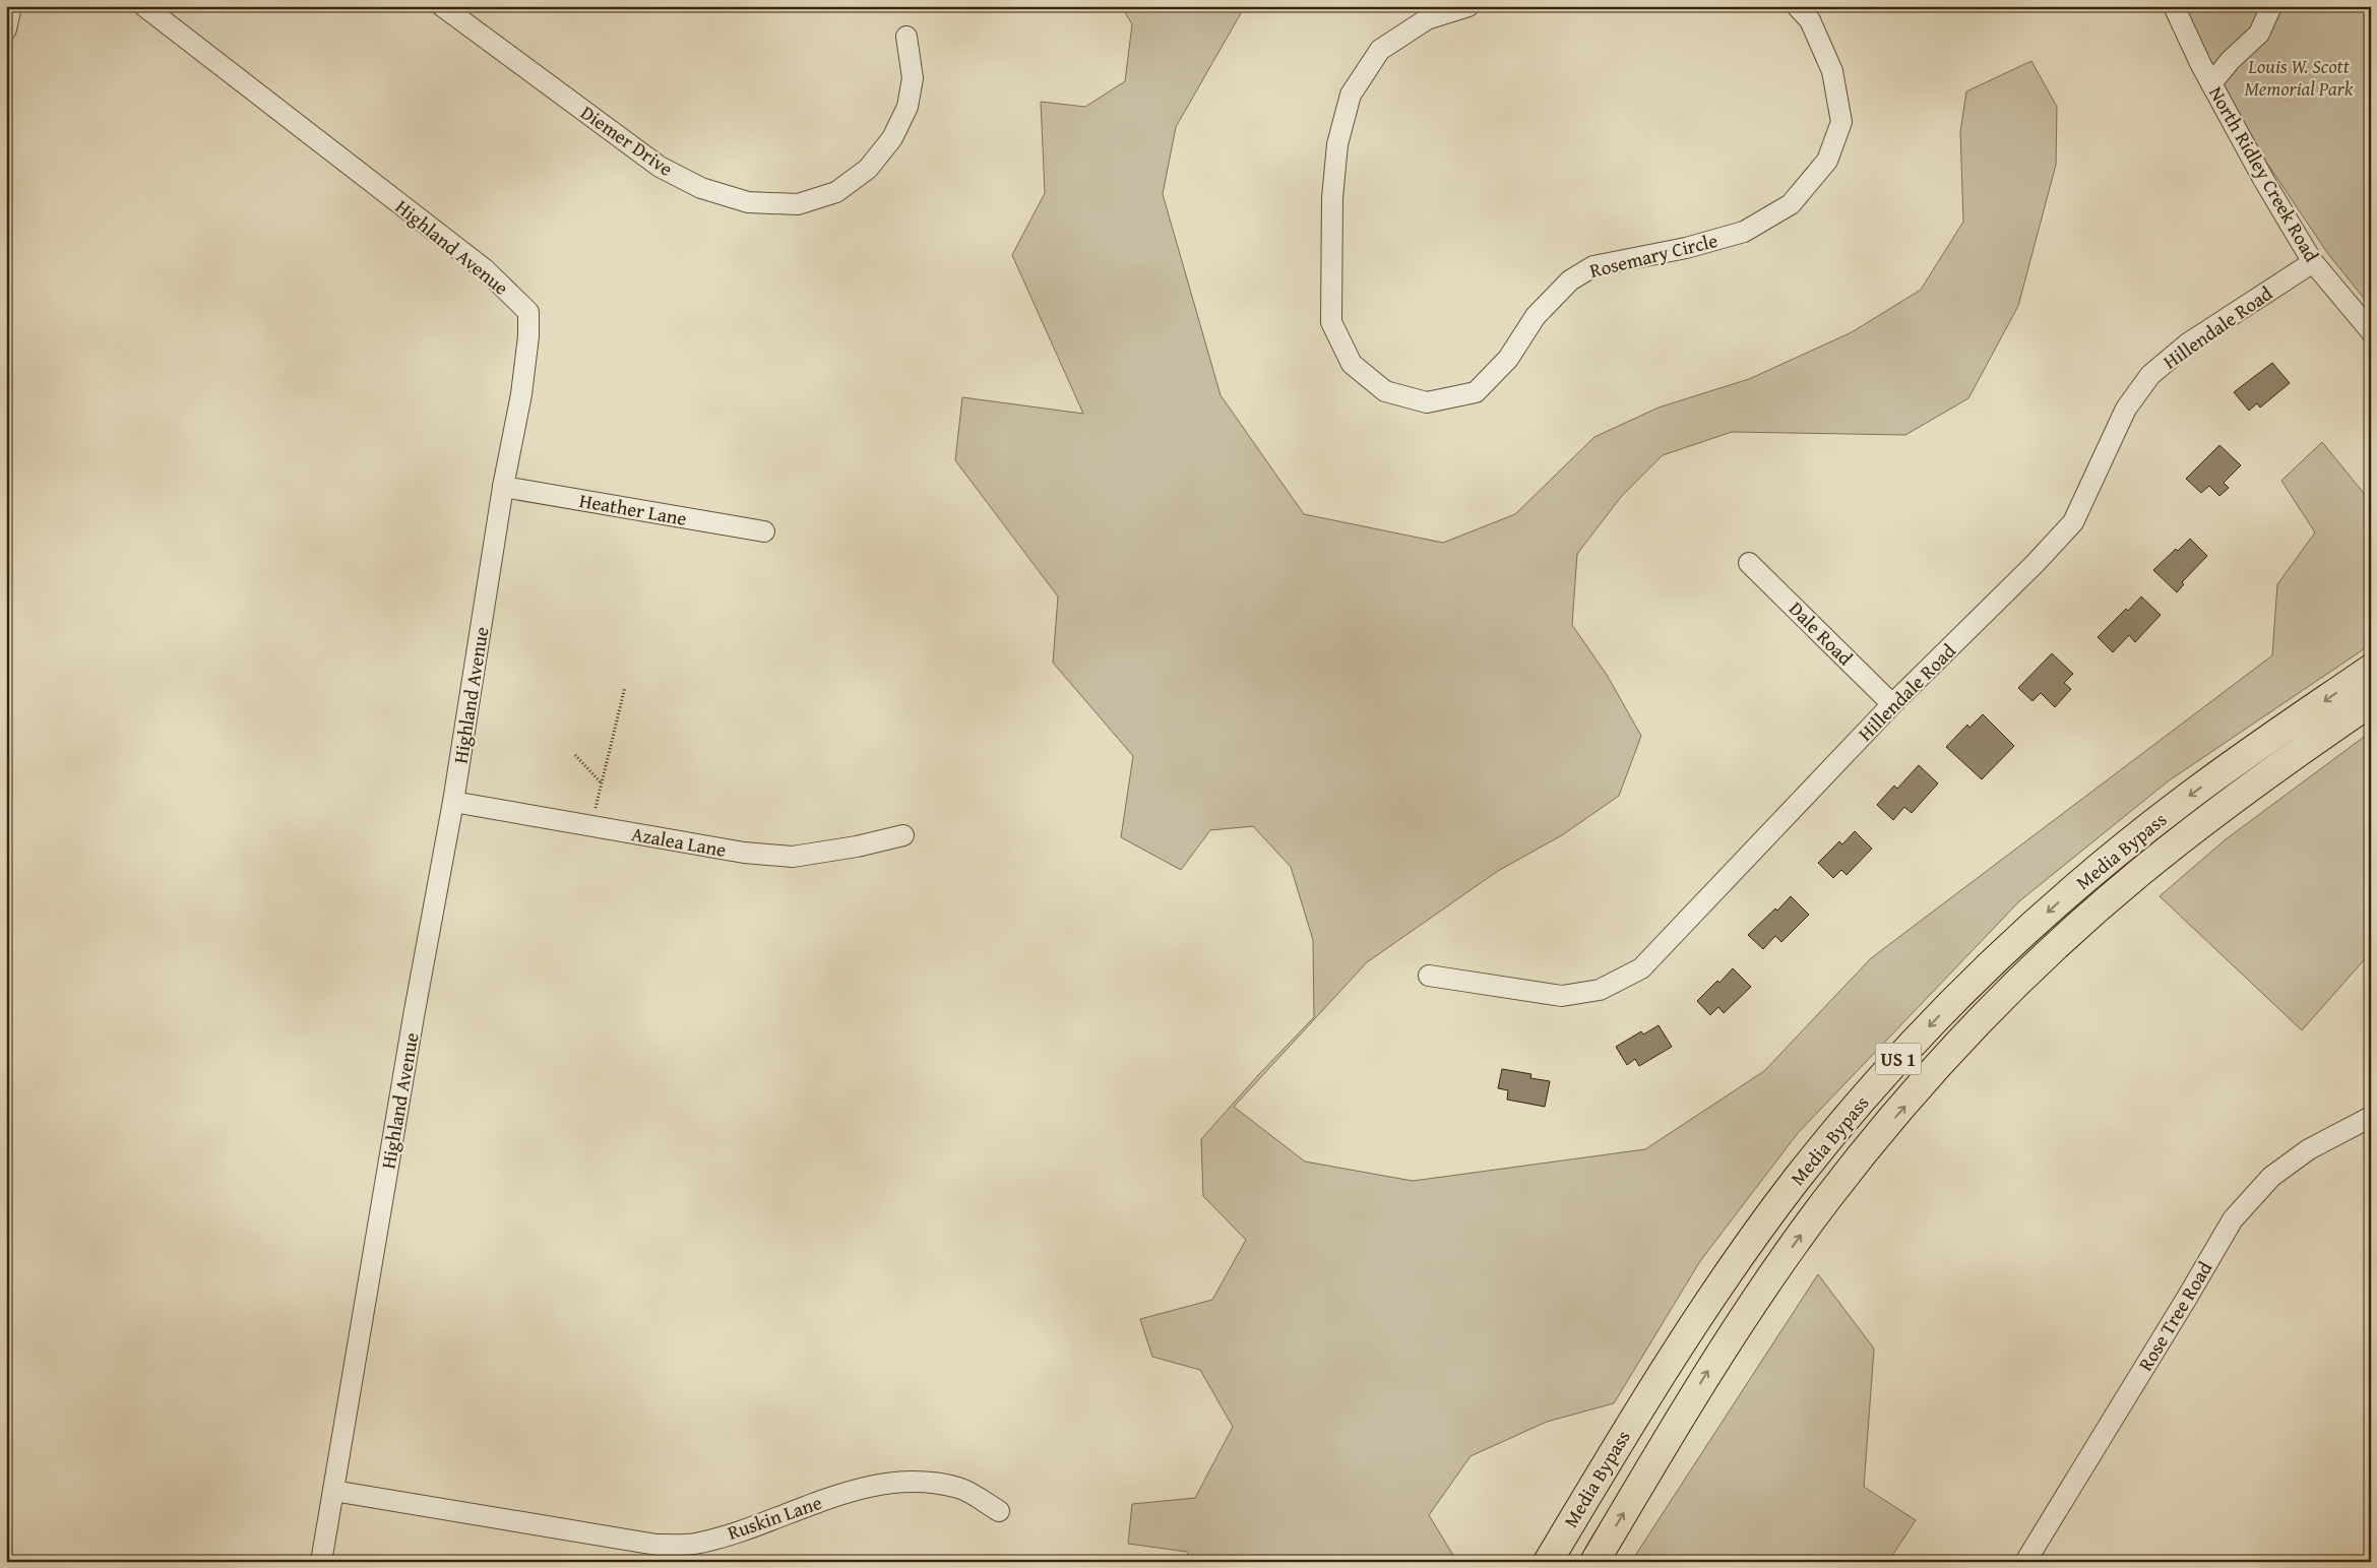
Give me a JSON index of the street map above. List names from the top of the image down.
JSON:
{
  "streets": {
    "highway": ["Media Bypass", "US 1"],
    "street": [
      "Diemer Drive",
      "North Ridley Creek Road",
      "Highland Avenue",
      "Rosemary Circle",
      "Hillendale Road",
      "Heather Lane",
      "Dale Road",
      "Azalea Lane",
      "Rose Tree Road",
      "Ruskin Lane"
    ]
  },
  "crossings": [
    ["North Ridley Creek Road", "Hillendale Road"],
    ["Highland Avenue", "Heather Lane"],
    ["Highland Avenue", "Azalea Lane"],
    ["Highland Avenue", "Ruskin Lane"],
    ["Hillendale Road", "Dale Road"]
  ],
  "parks": ["Louis W. Scott Memorial Park"]
}
